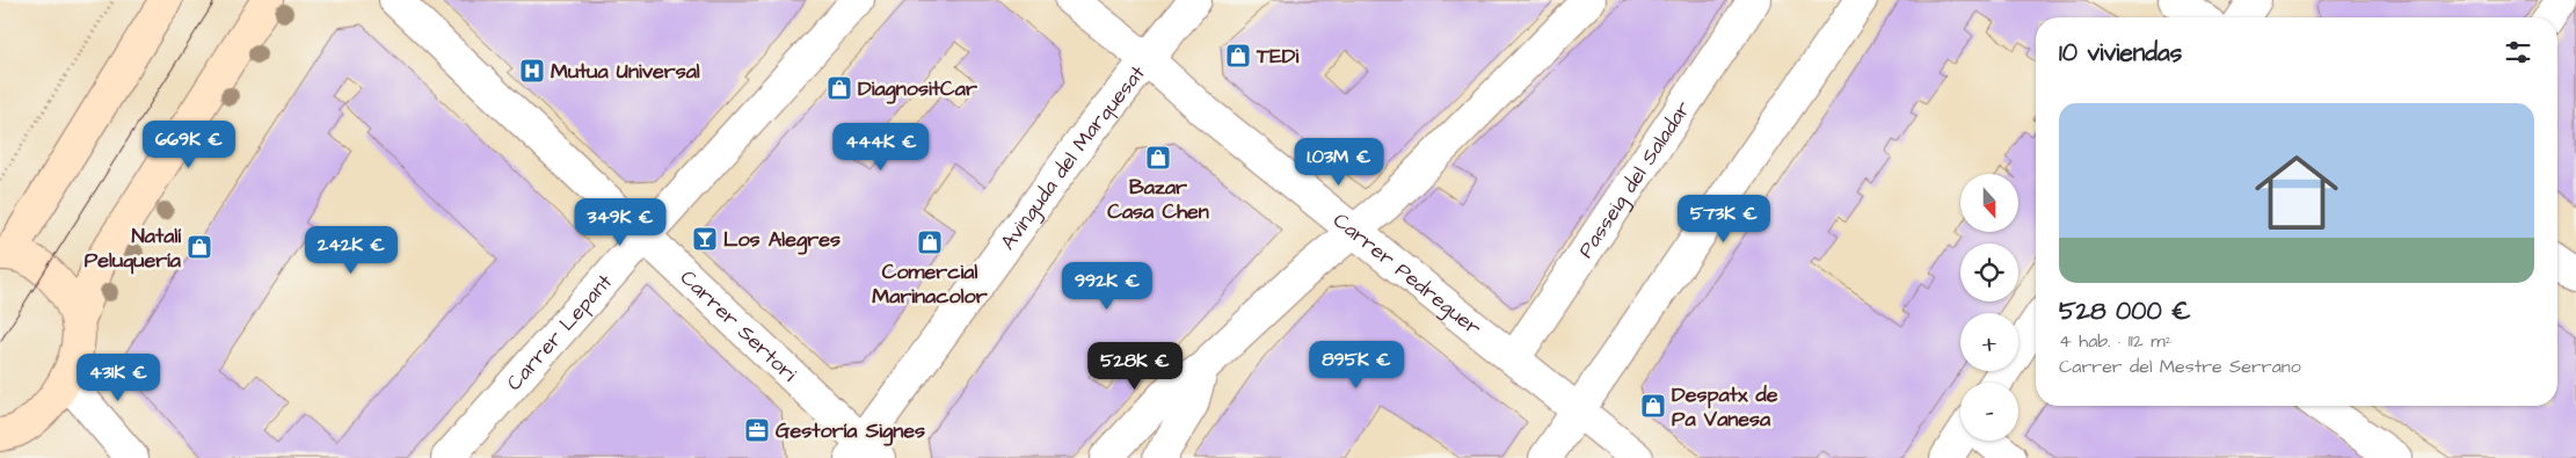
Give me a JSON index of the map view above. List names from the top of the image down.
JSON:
{
  "streets": {
    "street": [
      "Avinguda del Marquesat",
      "Passeig del Saladar",
      "Carrer Pedreguer",
      "Carrer Sertori",
      "Carrer Lepant"
    ]
  },
  "crossings": [
    ["Avinguda del Marquesat", "Carrer Pedreguer"],
    ["Avinguda del Marquesat", "Carrer Sertori"],
    ["Passeig del Saladar", "Carrer Pedreguer"],
    ["Carrer Sertori", "Carrer Lepant"]
  ],
  "places": {
    "shop": [
      "TEDi",
      "DiagnositCar",
      "Bazar Casa Chen",
      "Comercial Marinacolor",
      "Natalí Peluquería",
      "Despatx de Pa Vanesa"
    ],
    "hospital": ["Mutua Universal"],
    "bar": ["Los Alegres"],
    "office": ["Gestoría Signes"]
  },
  "north": "bottom",
  "page": {
    "heading": "10 viviendas",
    "list": [
      {
        "name": "528 000 €",
        "note": "4 hab. · 112 m² · Carrer del Mestre Serrano"
      }
    ],
    "price": [
      "669K €",
      "444K €",
      "1.03M €",
      "573K €",
      "349K €",
      "242K €",
      "992K €",
      "895K €",
      "528K €",
      "431K €"
    ],
    "map_buttons": ["+", "−"]
  }
}
